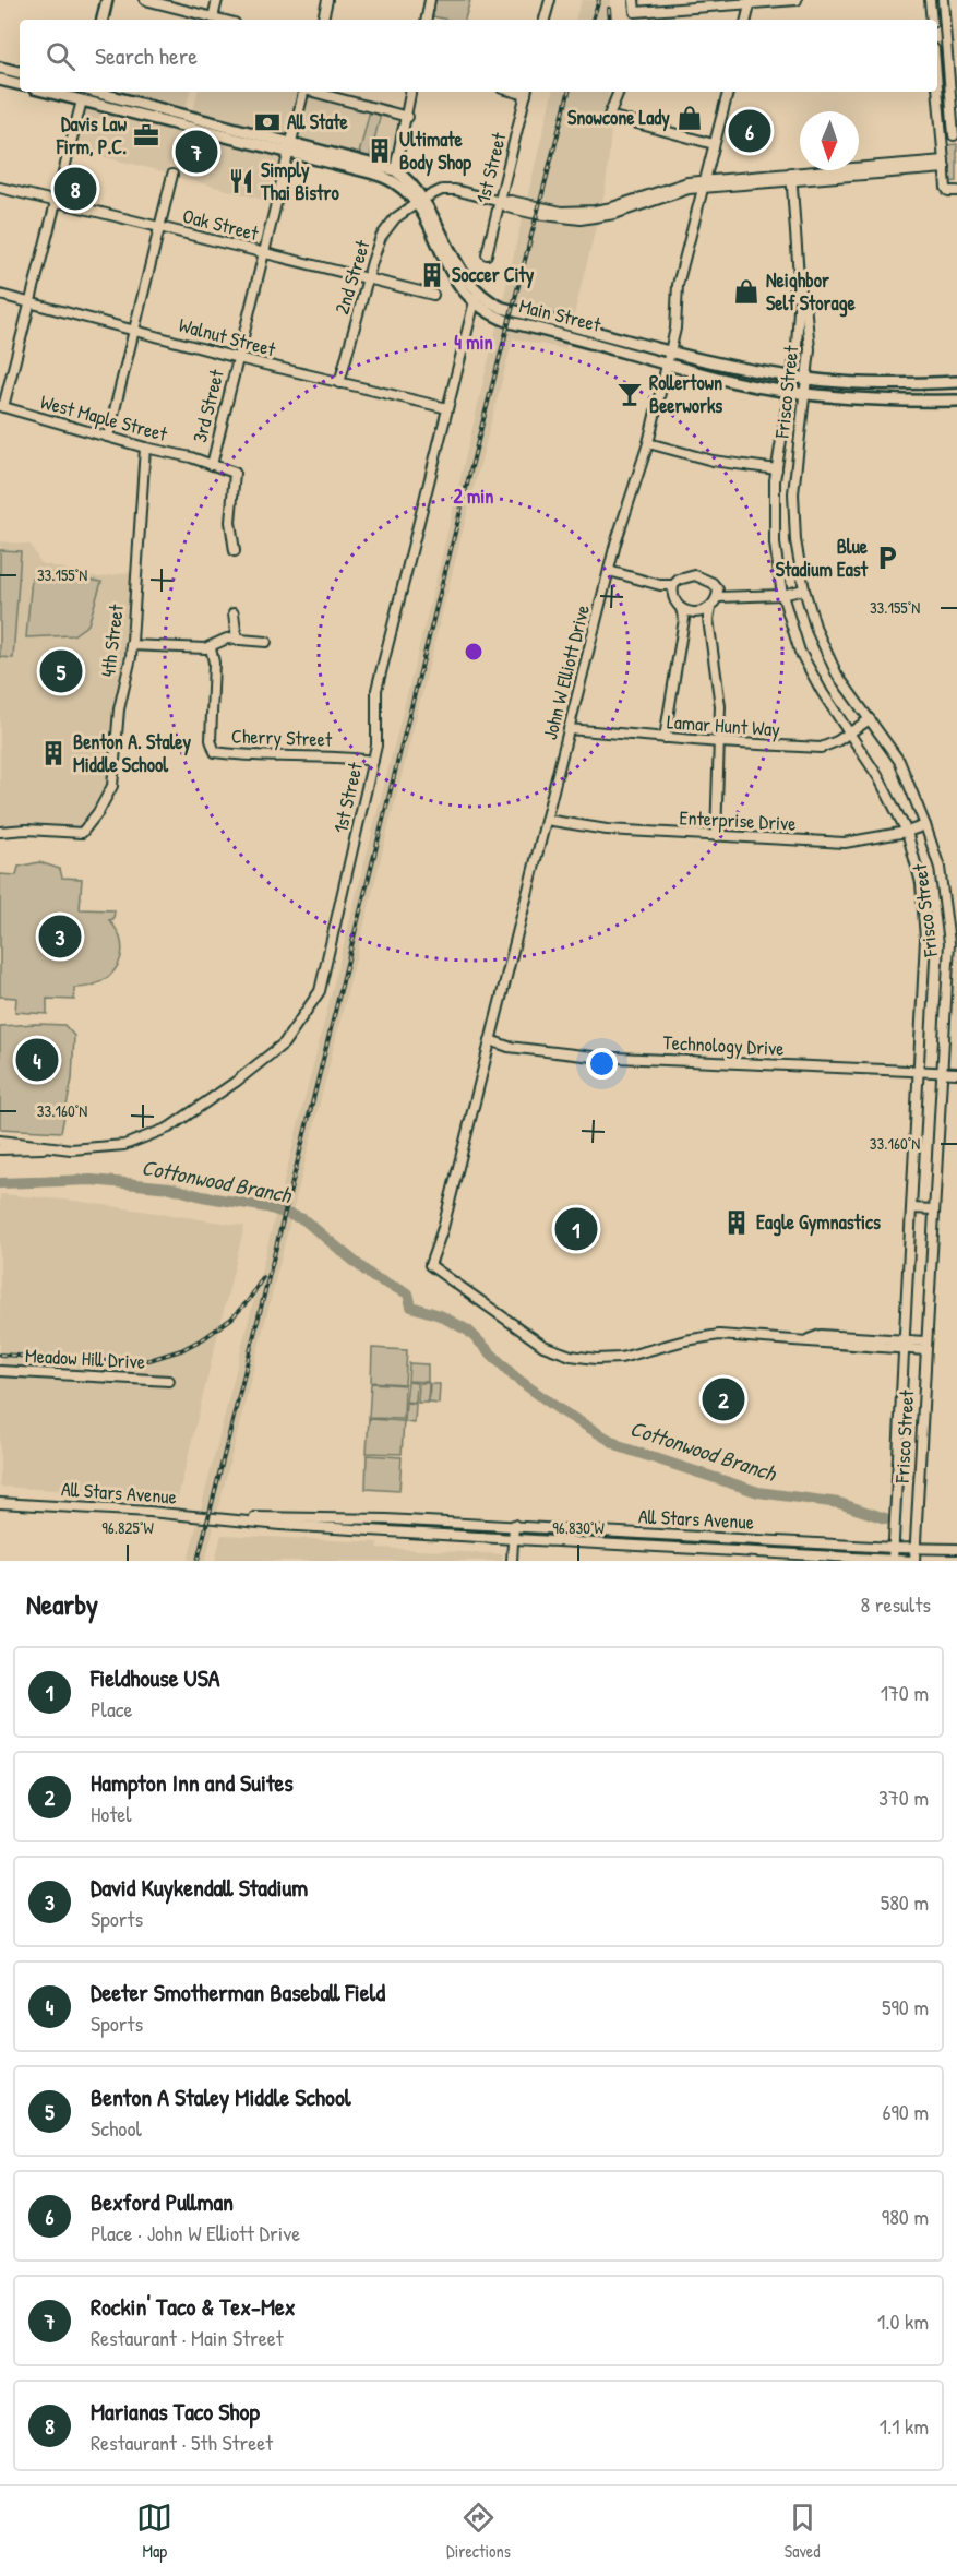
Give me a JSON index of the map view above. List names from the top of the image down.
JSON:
{
  "streets": {
    "main road": ["Main Street"],
    "street": [
      "1st Street",
      "Oak Street",
      "2nd Street",
      "Walnut Street",
      "Frisco Street",
      "3rd Street",
      "West Maple Street",
      "4th Street",
      "John W Elliott Drive",
      "Lamar Hunt Way",
      "Cherry Street",
      "Enterprise Drive",
      "Technology Drive",
      "Meadow Hill Drive",
      "All Stars Avenue"
    ]
  },
  "crossings": [
    ["1st Street", "Main Street"],
    ["1st Street", "Walnut Street"],
    ["1st Street", "Cherry Street"],
    ["Oak Street", "2nd Street"],
    ["Oak Street", "3rd Street"],
    ["2nd Street", "Main Street"],
    ["2nd Street", "Walnut Street"],
    ["Main Street", "Frisco Street"],
    ["Main Street", "3rd Street"],
    ["Main Street", "John W Elliott Drive"],
    ["Walnut Street", "3rd Street"],
    ["Frisco Street", "John W Elliott Drive"],
    ["Frisco Street", "Lamar Hunt Way"],
    ["Frisco Street", "Enterprise Drive"],
    ["Frisco Street", "Technology Drive"],
    ["Frisco Street", "All Stars Avenue"],
    ["3rd Street", "West Maple Street"],
    ["West Maple Street", "4th Street"],
    ["John W Elliott Drive", "Lamar Hunt Way"],
    ["John W Elliott Drive", "Enterprise Drive"],
    ["John W Elliott Drive", "Technology Drive"]
  ],
  "water": ["Cottonwood Branch"],
  "places": {
    "shop": ["Snowcone Lady", "Neighbor Self Storage"],
    "bank": ["All State"],
    "office": ["Davis Law Firm, P.C."],
    "building": [
      "Ultimate Body Shop",
      "Soccer City",
      "Benton A. Staley Middle School",
      "Eagle Gymnastics"
    ],
    "restaurant": ["Simply Thai Bistro"],
    "bar": ["Rollertown Beerworks"],
    "parking": ["Blue Stadium East"]
  },
  "north": "bottom",
  "page": {
    "search": "Search here",
    "pins": [
      "6",
      "7",
      "8",
      "5",
      "3",
      "4",
      "1",
      "2"
    ],
    "heading": ["Nearby", "8 results"],
    "list": [
      {
        "mark": "1",
        "name": "Fieldhouse USA",
        "note": "Place",
        "value": "170 m"
      },
      {
        "mark": "2",
        "name": "Hampton Inn and Suites",
        "note": "Hotel",
        "value": "370 m"
      },
      {
        "mark": "3",
        "name": "David Kuykendall Stadium",
        "note": "Sports",
        "value": "580 m"
      },
      {
        "mark": "4",
        "name": "Deeter Smotherman Baseball Field",
        "note": "Sports",
        "value": "590 m"
      },
      {
        "mark": "5",
        "name": "Benton A Staley Middle School",
        "note": "School",
        "value": "690 m"
      },
      {
        "mark": "6",
        "name": "Bexford Pullman",
        "note": "Place · John W Elliott Drive",
        "value": "980 m"
      },
      {
        "mark": "7",
        "name": "Rockin' Taco & Tex-Mex",
        "note": "Restaurant · Main Street",
        "value": "1.0 km"
      },
      {
        "mark": "8",
        "name": "Marianas Taco Shop",
        "note": "Restaurant · 5th Street",
        "value": "1.1 km"
      }
    ],
    "nav": ["Map", "Directions", "Saved"]
  },
  "coordinates": [
    "33.155°N",
    "33.160°N",
    "96.825°W",
    "96.830°W"
  ],
  "rings": ["4 min", "2 min"]
}
